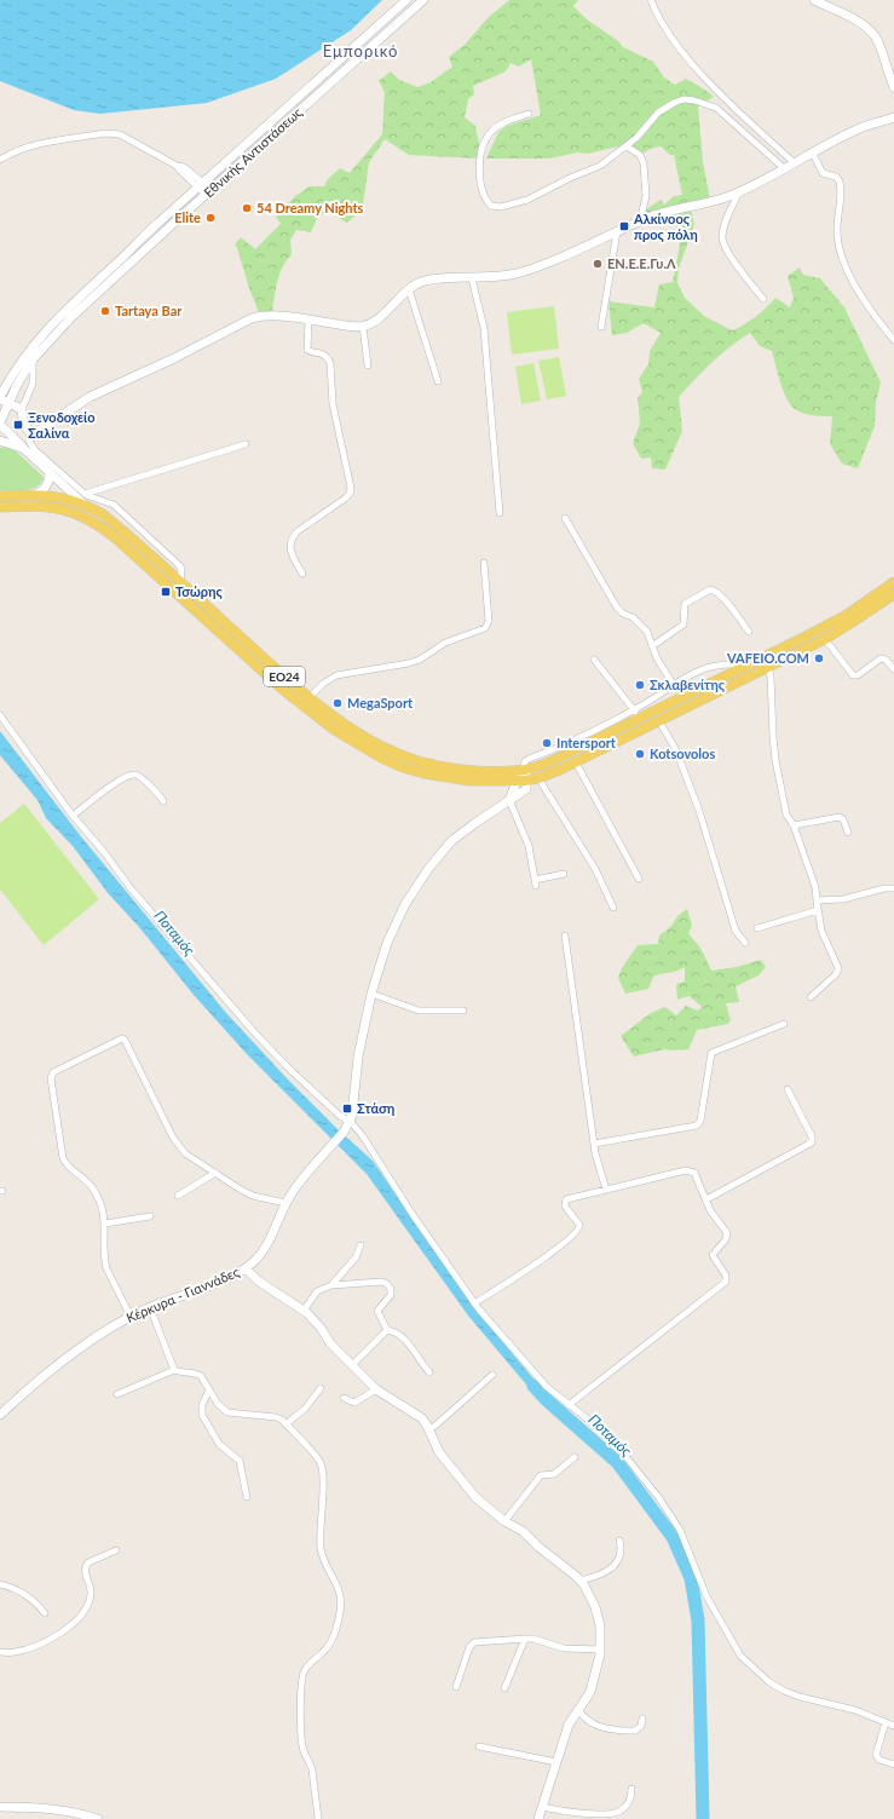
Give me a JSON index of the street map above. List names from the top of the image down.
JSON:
{
  "streets": {
    "main road": ["Εθνικής Αντιστάσεως", "ΕΟ24", "Κέρκυρα - Γιαννάδες"]
  },
  "districts": ["Εμπορικό"],
  "water": ["Ποταμός"],
  "places": {
    "other": [
      "54 Dreamy Nights",
      "Elite",
      "ΕΝ.Ε.Ε.Γυ.Λ",
      "Tartaya Bar",
      "VAFEIO.COM",
      "Σκλαβενίτης",
      "MegaSport",
      "Intersport",
      "Kotsovolos"
    ],
    "transit": [
      "Αλκίνοος προς πόλη",
      "Ξενοδοχείο Σαλίνα",
      "Τσώρης",
      "Στάση"
    ]
  }
}
